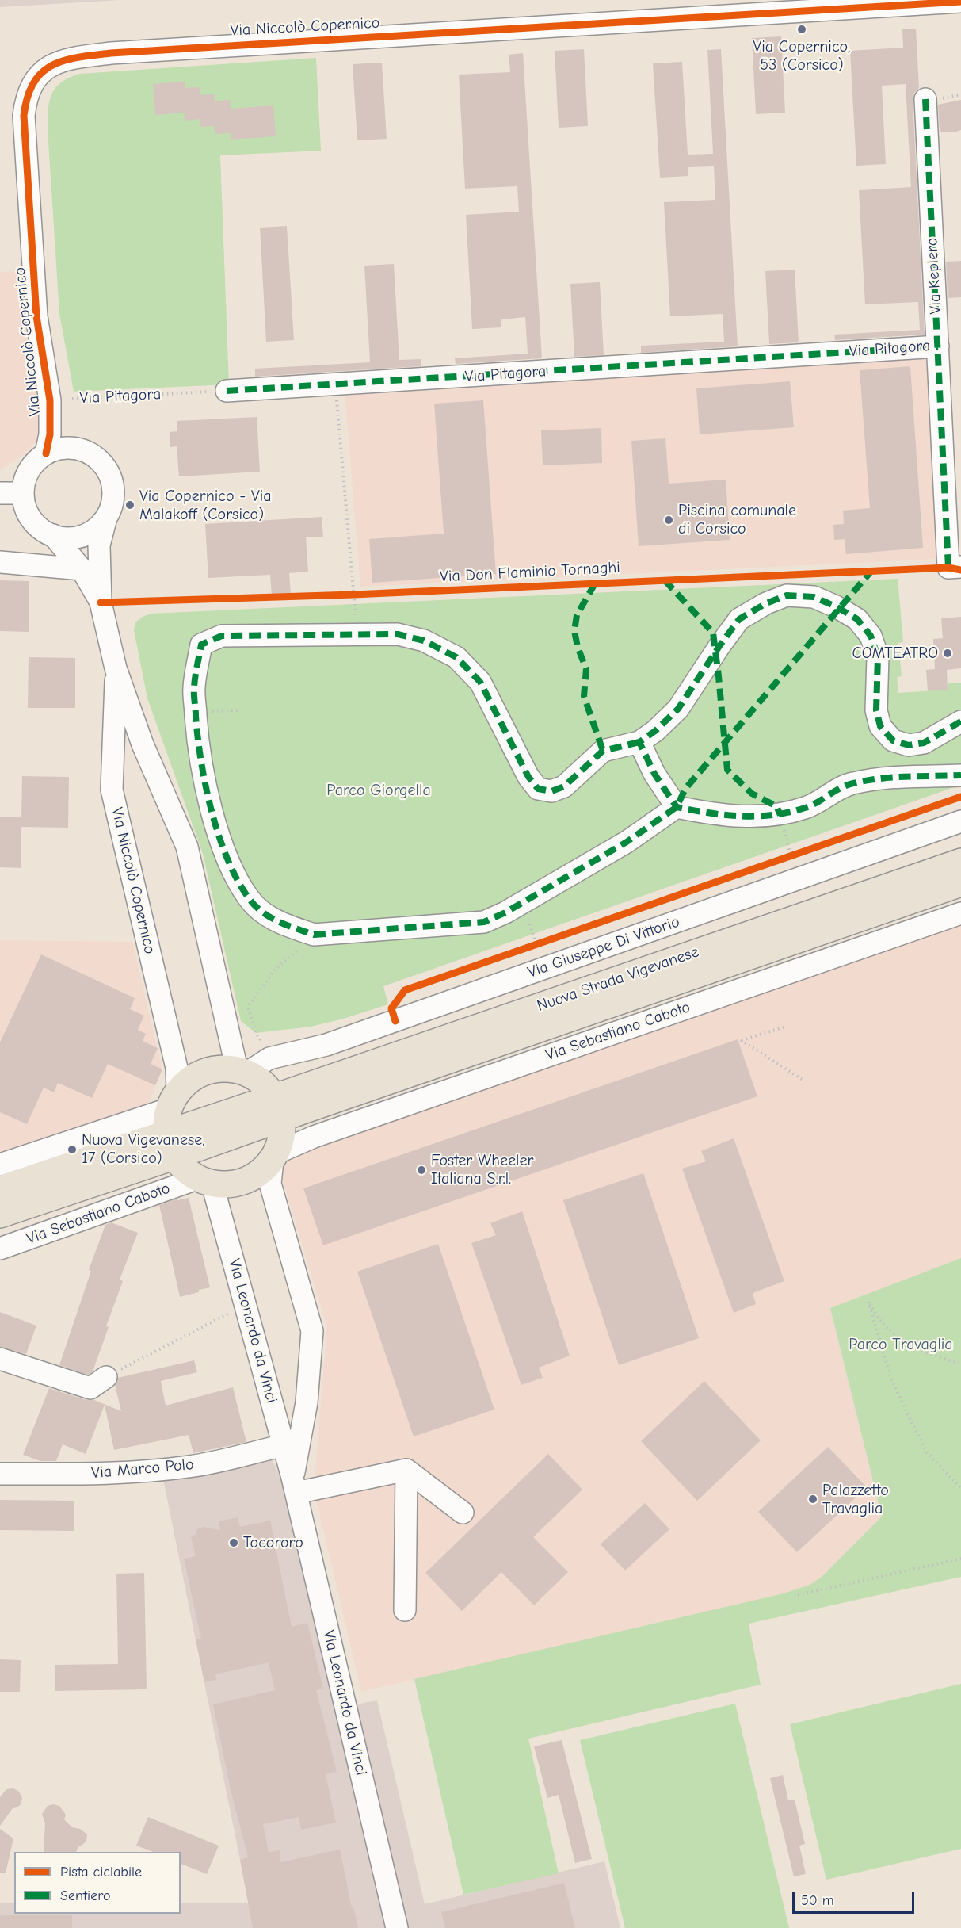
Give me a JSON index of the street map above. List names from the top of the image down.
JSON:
{
  "streets": {
    "main road": ["Nuova Strada Vigevanese"],
    "street": [
      "Via Niccolò Copernico",
      "Via Keplero",
      "Via Pitagora",
      "Via Giuseppe Di Vittorio",
      "Via Sebastiano Caboto",
      "Via Leonardo da Vinci",
      "Via Marco Polo"
    ],
    "cycle path": ["Via Don Flaminio Tornaghi"]
  },
  "crossings": [
    ["Via Niccolò Copernico", "Via Giuseppe Di Vittorio"],
    ["Via Niccolò Copernico", "Nuova Strada Vigevanese"],
    ["Via Keplero", "Via Pitagora"],
    ["Via Giuseppe Di Vittorio", "Nuova Strada Vigevanese"],
    ["Via Sebastiano Caboto", "Via Leonardo da Vinci"],
    ["Via Leonardo da Vinci", "Via Marco Polo"]
  ],
  "parks": ["Parco Giorgella", "Parco Travaglia"],
  "places": [
    "Via Copernico, 53 (Corsico)",
    "Via Copernico - Via Malakoff (Corsico)",
    "Piscina comunale di Corsico",
    "COMTEATRO",
    "Nuova Vigevanese, 17 (Corsico)",
    "Foster Wheeler Italiana S.r.l.",
    "Palazzetto Travaglia",
    "Tocororo"
  ],
  "legend": ["Pista ciclabile", "Sentiero"],
  "scale_bar": "50 m"
}
